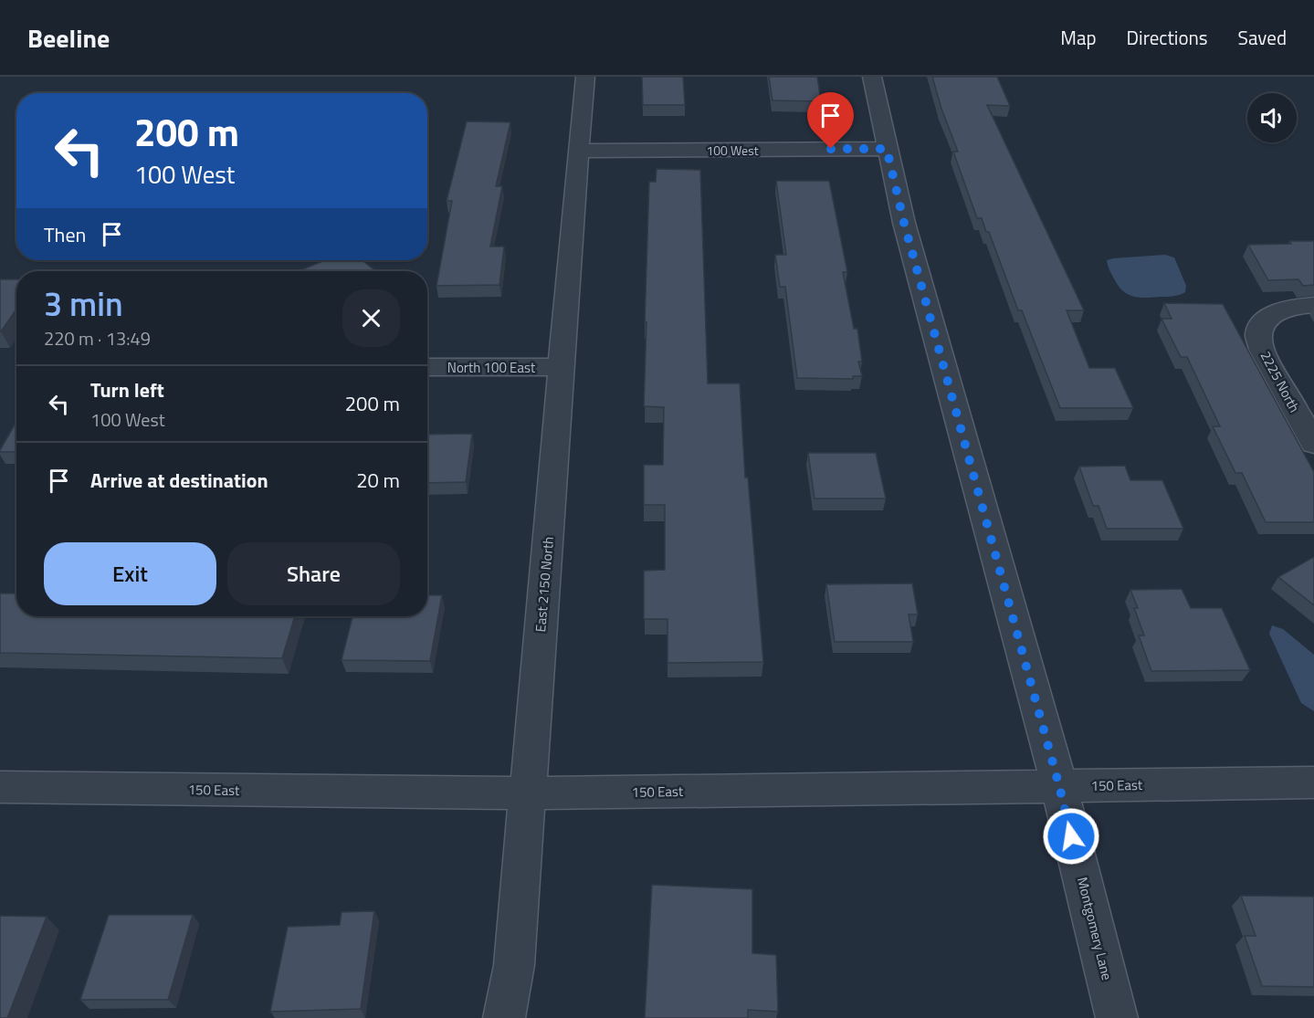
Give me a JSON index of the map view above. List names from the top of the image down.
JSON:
{
  "streets": {
    "street": [
      "100 West",
      "North 100 East",
      "2225 North",
      "East 2150 North",
      "150 East",
      "Montgomery Lane"
    ]
  },
  "crossings": [
    ["100 West", "East 2150 North"],
    ["100 West", "Montgomery Lane"],
    ["North 100 East", "East 2150 North"],
    ["East 2150 North", "150 East"],
    ["150 East", "Montgomery Lane"]
  ],
  "page": {
    "header": "Beeline",
    "nav": ["Map", "Directions", "Saved"],
    "turn": ["200 m", "100 West"],
    "then": "Then",
    "heading": ["3 min", "220 m · 13:49"],
    "list": [
      {
        "name": "Turn left",
        "note": "100 West",
        "value": "200 m"
      },
      {
        "name": "Arrive at destination",
        "value": "20 m"
      }
    ],
    "buttons": ["Exit", "Share"]
  }
}
